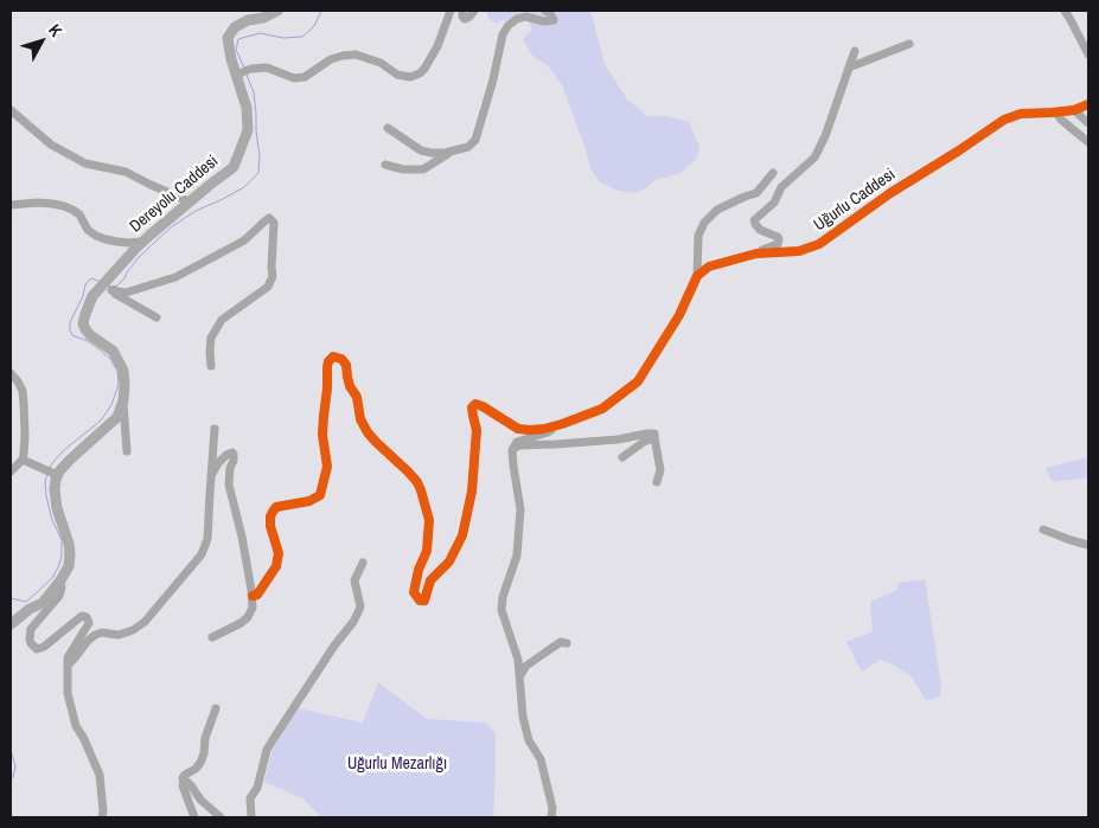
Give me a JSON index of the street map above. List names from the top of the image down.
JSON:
{
  "streets": {
    "main road": ["Dereyolu Caddesi"],
    "street": ["Uğurlu Caddesi"]
  },
  "parks": ["Uğurlu Mezarlığı"],
  "north": "top right"
}
